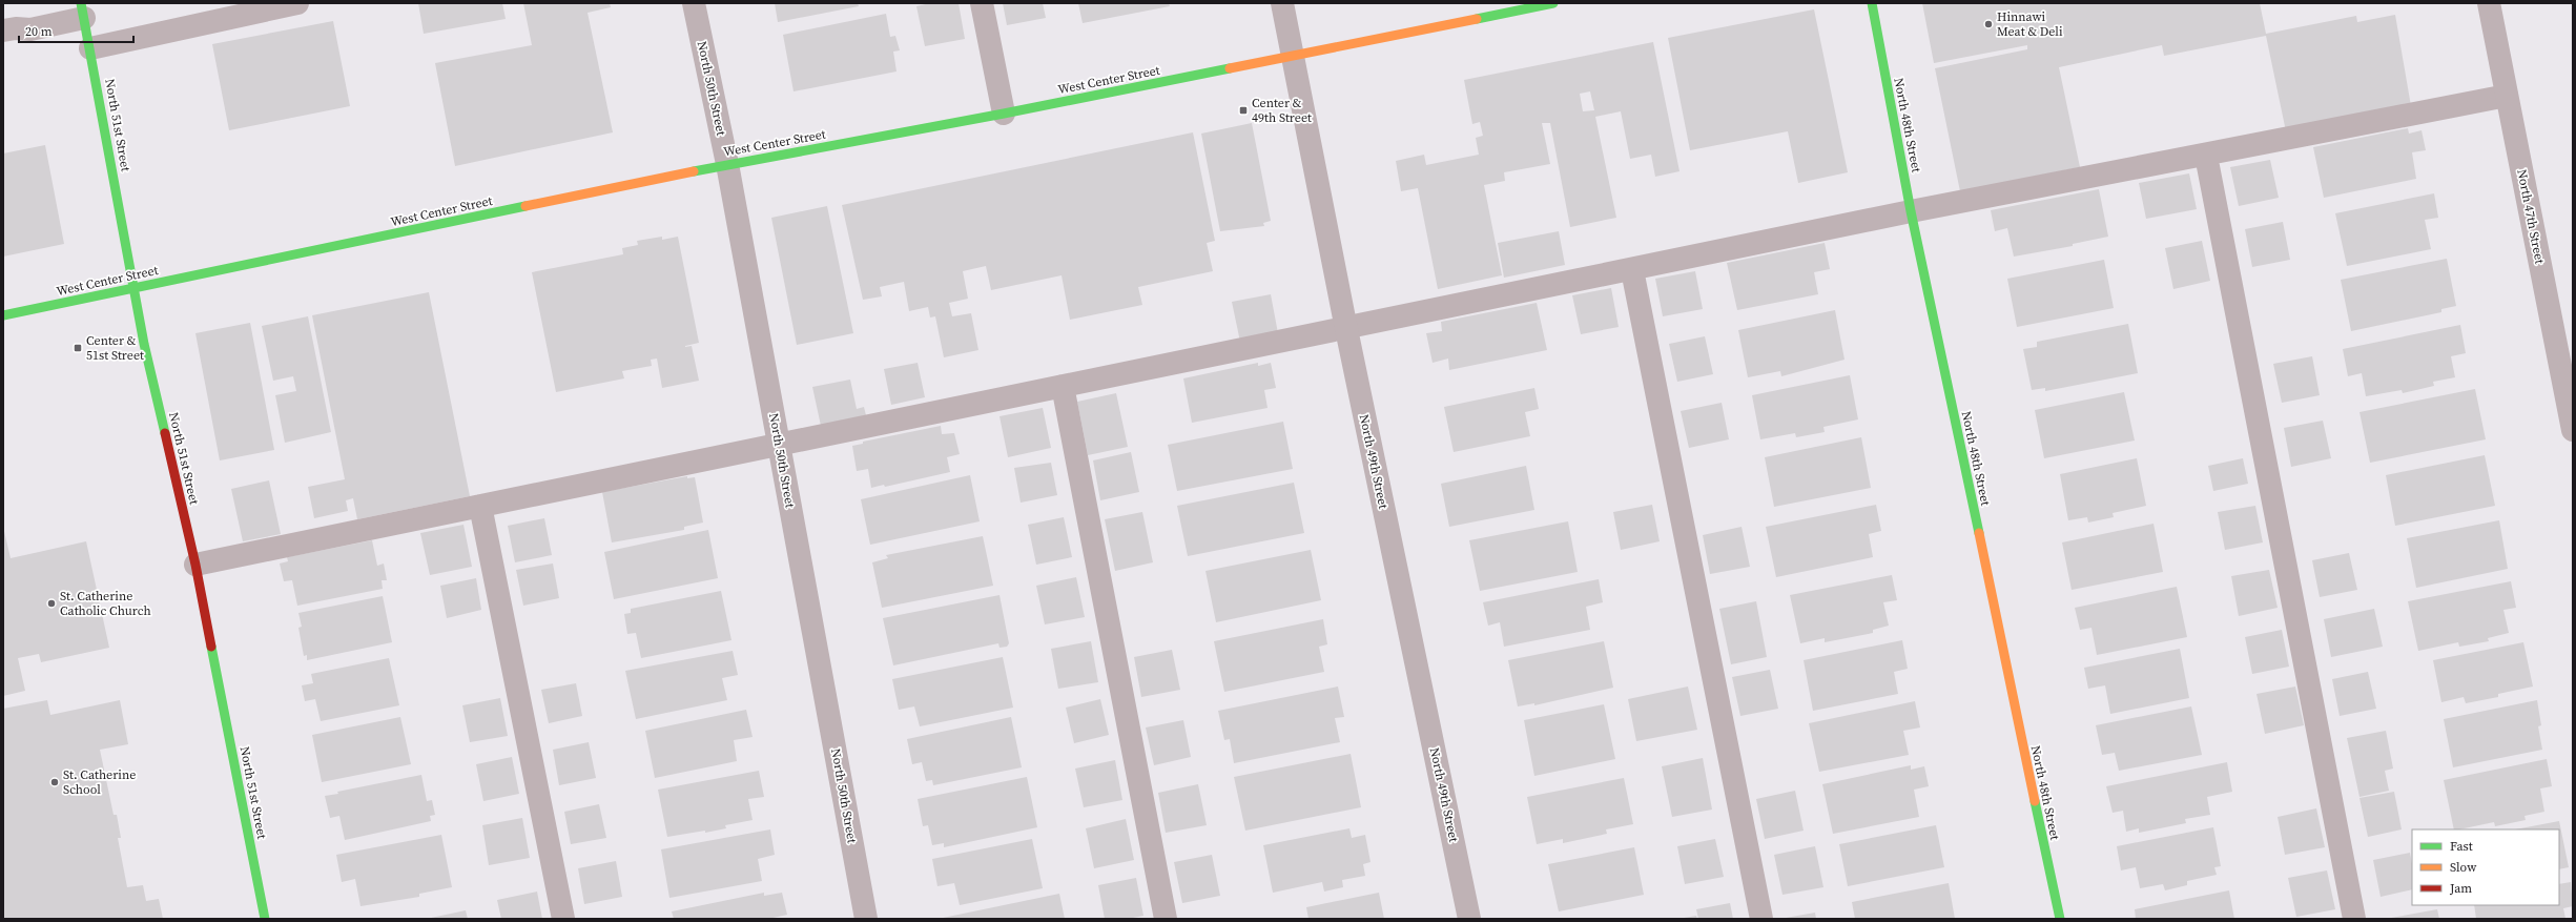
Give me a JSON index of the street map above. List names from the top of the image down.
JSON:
{
  "streets": {
    "street": [
      "West Center Street",
      "North 50th Street",
      "North 51st Street",
      "North 48th Street",
      "North 47th Street",
      "North 49th Street"
    ]
  },
  "crossings": [
    ["West Center Street", "North 50th Street"],
    ["West Center Street", "North 51st Street"],
    ["West Center Street", "North 49th Street"]
  ],
  "places": {
    "other": ["Hinnawi Meat & Deli", "St. Catherine Catholic Church", "St. Catherine School"],
    "transit": ["Center & 49th Street", "Center & 51st Street"]
  },
  "legend": ["Fast", "Slow", "Jam"],
  "scale_bar": "20 m"
}
